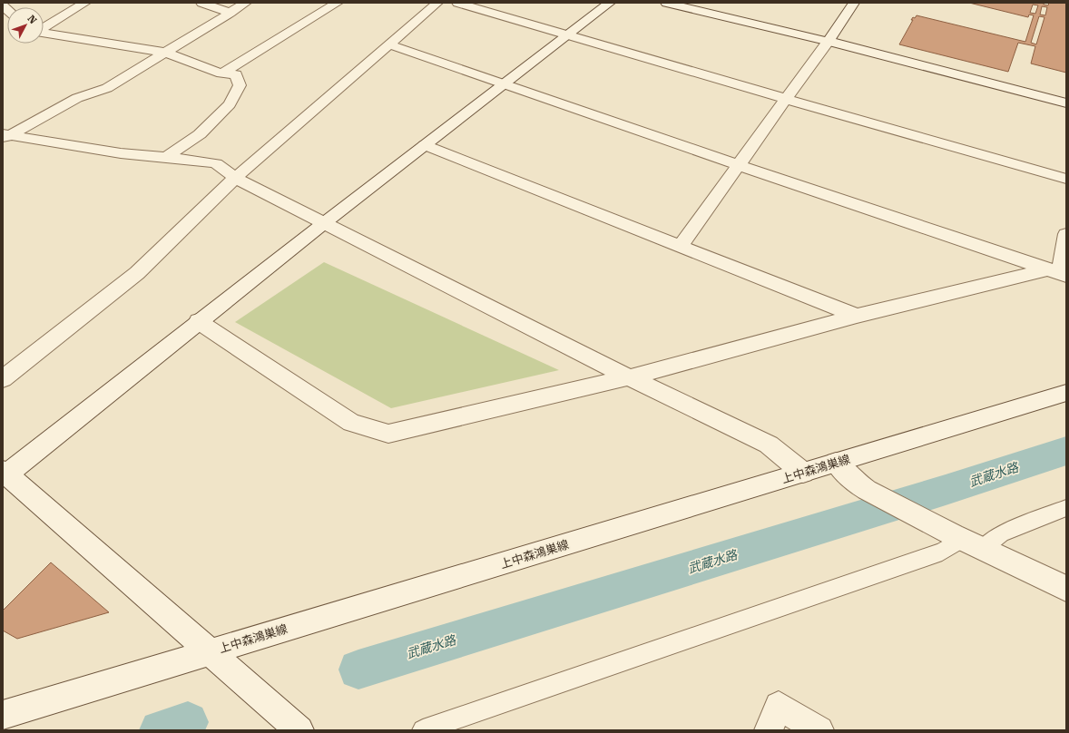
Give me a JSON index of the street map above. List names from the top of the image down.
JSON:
{
  "streets": {
    "street": ["上中森鴻巣線"]
  },
  "water": ["武蔵水路"],
  "north": "top right"
}
